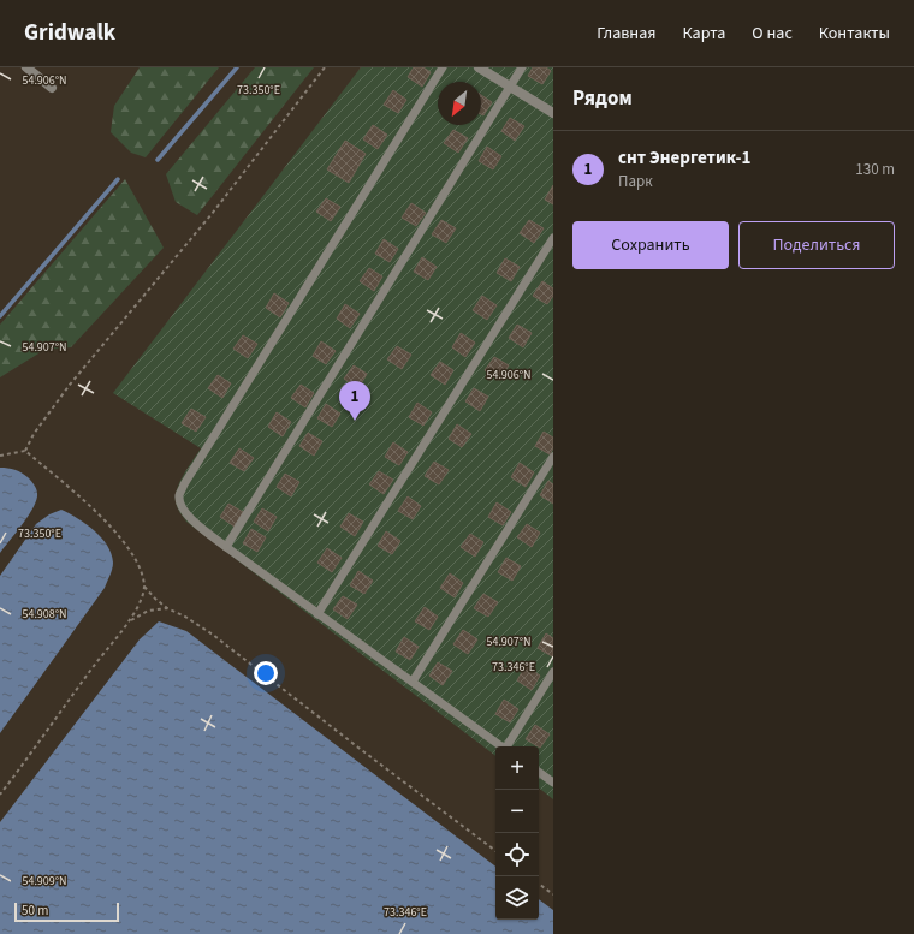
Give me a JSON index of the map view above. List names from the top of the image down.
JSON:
{
  "scale_bar": "50 m",
  "north": "bottom left",
  "page": {
    "header": "Gridwalk",
    "nav": [
      "Главная",
      "Карта",
      "О нас",
      "Контакты"
    ],
    "heading": "Рядом",
    "list": [
      {
        "mark": "1",
        "name": "снт Энергетик-1",
        "note": "Парк",
        "value": "130 m"
      }
    ],
    "buttons": ["Сохранить", "Поделиться"],
    "pins": "1",
    "map_buttons": ["+", "−"],
    "scale": "50 m"
  },
  "coordinates": [
    "54.906°N",
    "73.350°E",
    "54.907°N",
    "54.908°N",
    "73.346°E",
    "54.909°N"
  ]
}
